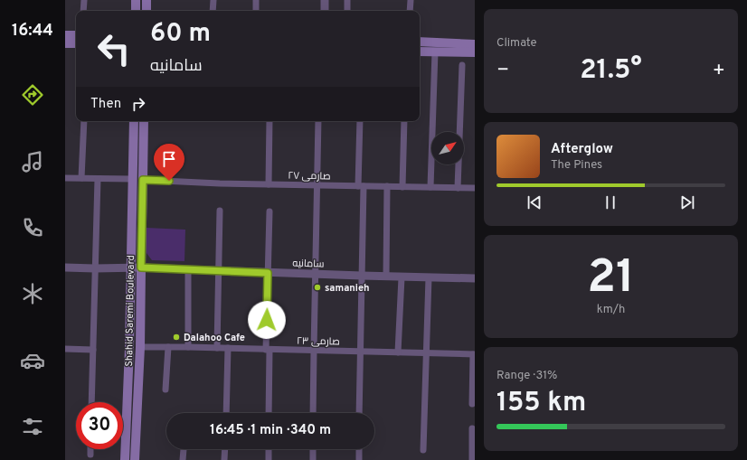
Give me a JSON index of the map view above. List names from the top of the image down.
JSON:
{
  "streets": {
    "main road": ["Shahid Saremi Boulevard"],
    "street": ["صارمی ۲۷", "سامانیه", "صارمی ۲۳"]
  },
  "crossings": [
    ["صارمی ۲۷", "Shahid Saremi Boulevard"],
    ["سامانیه", "Shahid Saremi Boulevard"],
    ["Shahid Saremi Boulevard", "صارمی ۲۳"]
  ],
  "places": ["samanieh", "Dalahoo Cafe"],
  "north": "top right",
  "page": {
    "tabs": "16:44",
    "tile": [
      "Climate",
      ["21", "km/h"],
      ["Range · 31%", "155 km"]
    ],
    "turn": ["60 m", "سامانیه"],
    "heat": ["−", "21.5°", "+"],
    "then": "Then",
    "song": ["Afterglow", "The Pines"],
    "limit": "30",
    "trip": "16:45 · 1 min · 340 m"
  }
}
